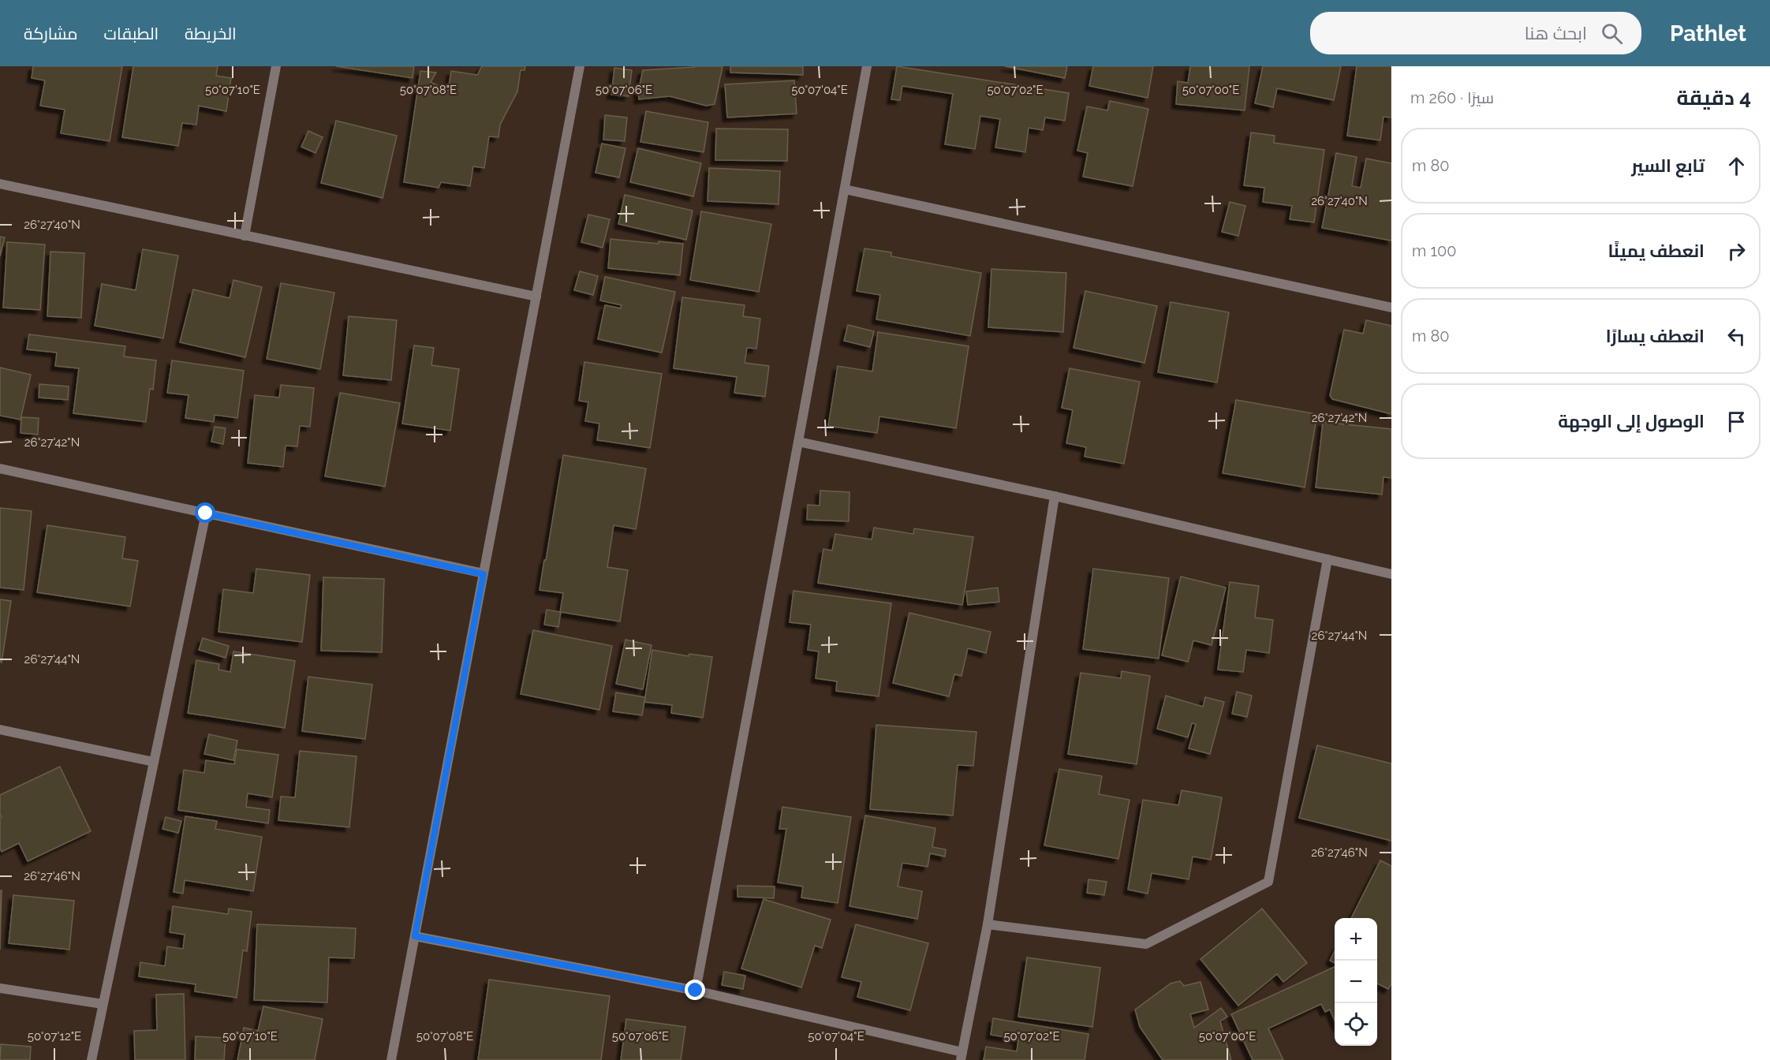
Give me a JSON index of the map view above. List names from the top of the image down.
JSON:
{
  "page": {
    "header": "Pathlet",
    "search": "ابحث هنا",
    "nav": ["الخريطة", "الطبقات", "مشاركة"],
    "heading": ["4 دقيقة", "سيرًا · 260 m"],
    "list": [
      ["تابع السير", "80 m"],
      ["انعطف يمينًا", "100 m"],
      ["انعطف يسارًا", "80 m"],
      "الوصول إلى الوجهة"
    ],
    "map_buttons": ["+", "−"]
  },
  "coordinates": [
    "50°07'10\"E",
    "50°07'08\"E",
    "50°07'06\"E",
    "50°07'04\"E",
    "50°07'02\"E",
    "50°07'00\"E",
    "26°27'40\"N",
    "26°27'42\"N",
    "26°27'44\"N",
    "26°27'46\"N",
    "50°07'12\"E"
  ]
}
